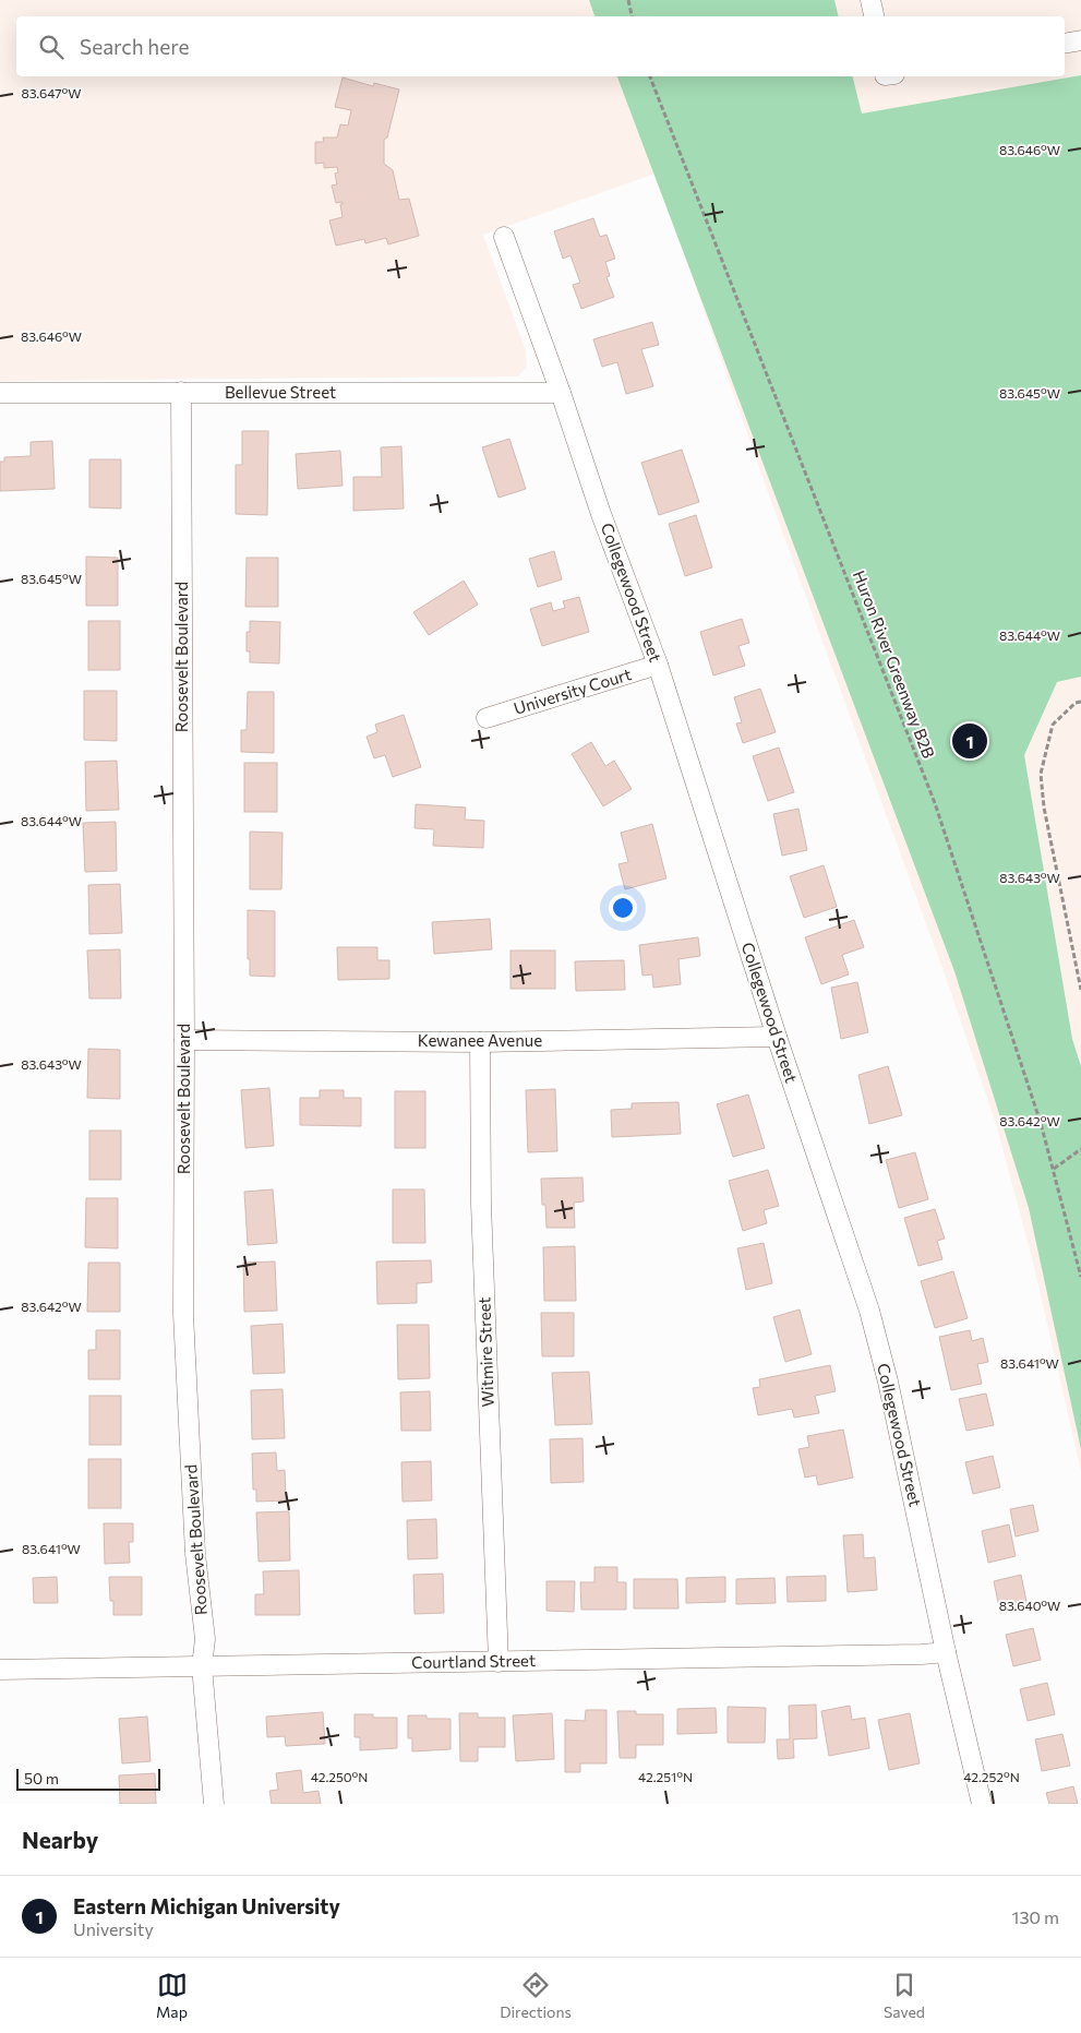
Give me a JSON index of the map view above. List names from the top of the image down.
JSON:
{
  "streets": {
    "street": [
      "Bellevue Street",
      "Collegewood Street",
      "Roosevelt Boulevard",
      "University Court",
      "Kewanee Avenue",
      "Witmire Street",
      "Courtland Street"
    ],
    "path": ["Huron River Greenway B2B"]
  },
  "crossings": [
    ["Bellevue Street", "Collegewood Street"],
    ["Bellevue Street", "Roosevelt Boulevard"],
    ["Collegewood Street", "University Court"],
    ["Collegewood Street", "Kewanee Avenue"],
    ["Collegewood Street", "Courtland Street"],
    ["Roosevelt Boulevard", "Kewanee Avenue"],
    ["Roosevelt Boulevard", "Courtland Street"],
    ["Kewanee Avenue", "Witmire Street"],
    ["Witmire Street", "Courtland Street"]
  ],
  "scale_bar": "50 m",
  "page": {
    "search": "Search here",
    "pins": "1",
    "scale": "50 m",
    "heading": "Nearby",
    "list": [
      {
        "mark": "1",
        "name": "Eastern Michigan University",
        "note": "University",
        "value": "130 m"
      }
    ],
    "nav": ["Map", "Directions", "Saved"]
  },
  "coordinates": [
    "83.647°W",
    "83.646°W",
    "83.645°W",
    "83.644°W",
    "83.643°W",
    "83.642°W",
    "83.641°W",
    "83.640°W",
    "42.250°N",
    "42.251°N",
    "42.252°N"
  ]
}
